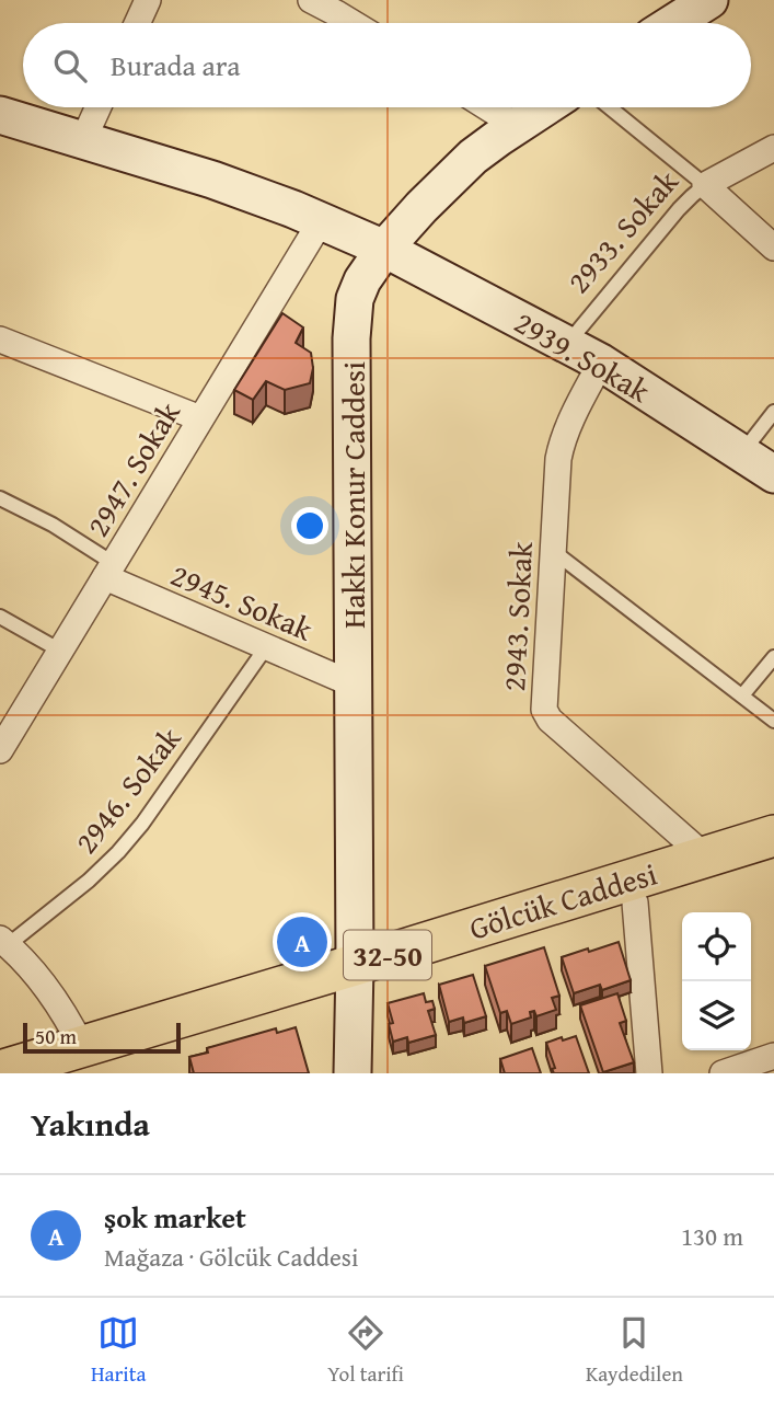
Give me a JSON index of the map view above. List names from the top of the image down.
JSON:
{
  "streets": {
    "main road": ["Gölcük Caddesi", "32-50"],
    "street": [
      "2933. Sokak",
      "2939. Sokak",
      "2947. Sokak",
      "Hakkı Konur Caddesi",
      "2945. Sokak",
      "2943. Sokak"
    ],
    "lane": ["2946. Sokak"]
  },
  "crossings": [
    ["2933. Sokak", "2939. Sokak"],
    ["2939. Sokak", "2947. Sokak"],
    ["2939. Sokak", "Hakkı Konur Caddesi"],
    ["2939. Sokak", "2943. Sokak"],
    ["2947. Sokak", "2945. Sokak"],
    ["Hakkı Konur Caddesi", "2945. Sokak"],
    ["Hakkı Konur Caddesi", "Gölcük Caddesi"],
    ["2945. Sokak", "2946. Sokak"],
    ["2943. Sokak", "Gölcük Caddesi"]
  ],
  "scale_bar": "50 m",
  "page": {
    "search": "Burada ara",
    "pins": "A",
    "scale": "50 m",
    "heading": "Yakında",
    "list": [
      {
        "mark": "A",
        "name": "şok market",
        "note": "Mağaza · Gölcük Caddesi",
        "value": "130 m"
      }
    ],
    "nav": ["Harita", "Yol tarifi", "Kaydedilen"]
  }
}
